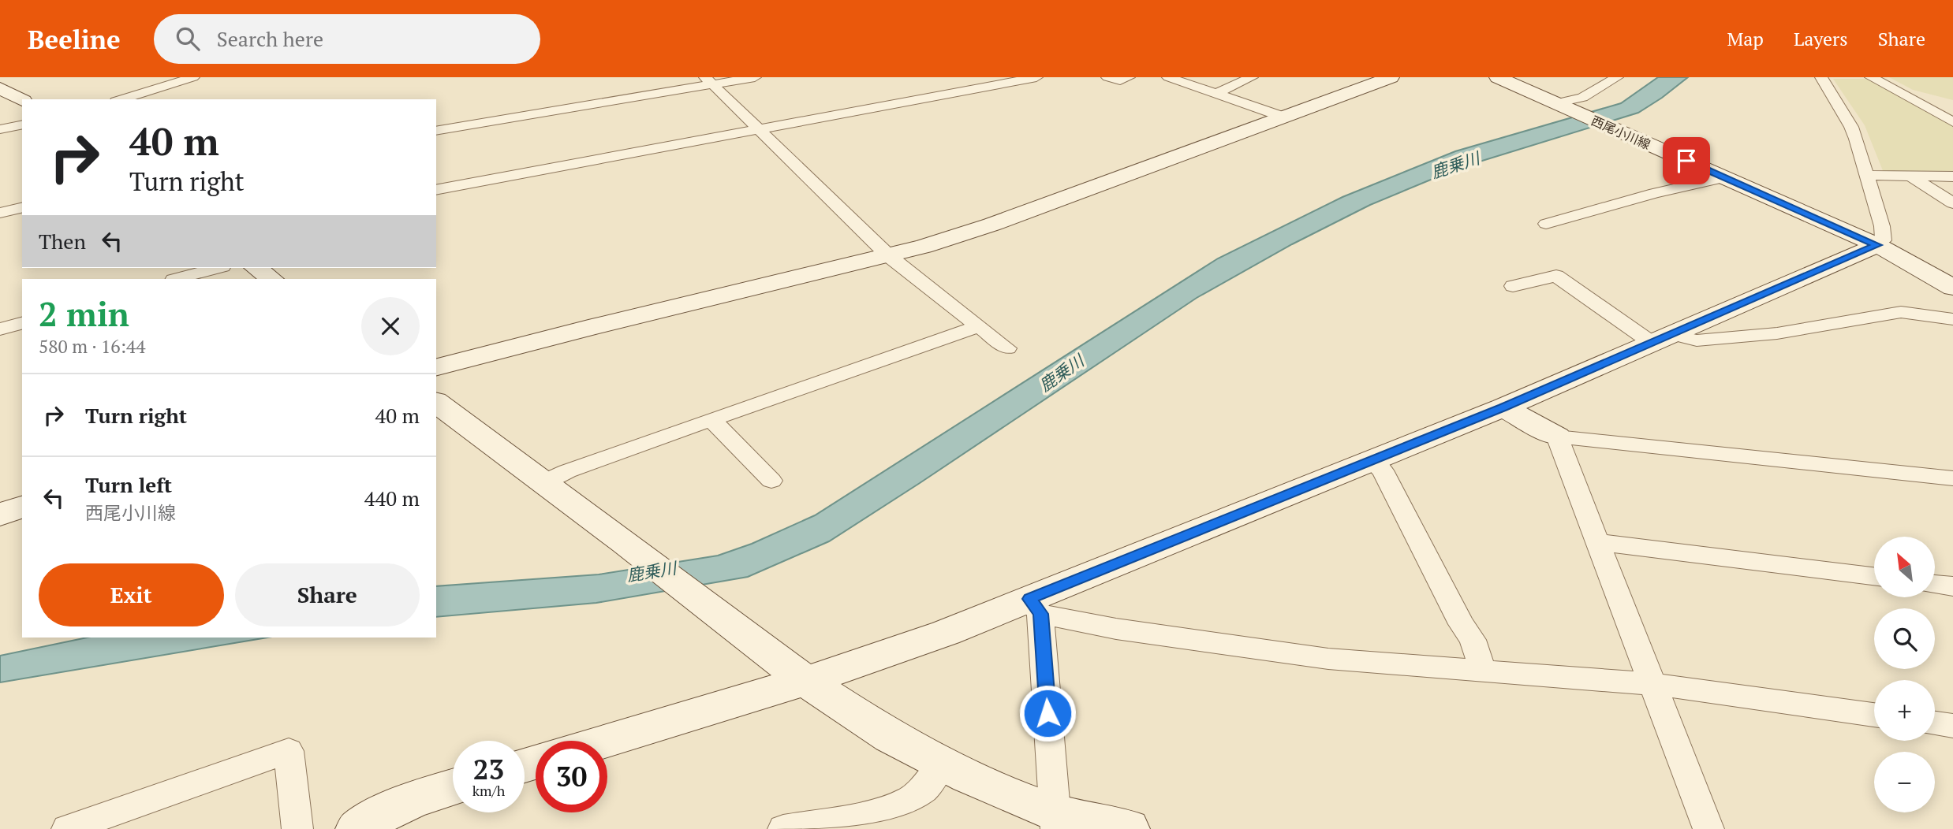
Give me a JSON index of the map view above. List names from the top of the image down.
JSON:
{
  "streets": {
    "street": ["西尾小川線"]
  },
  "water": ["鹿乗川"],
  "north": "top left",
  "page": {
    "header": "Beeline",
    "search": "Search here",
    "nav": ["Map", "Layers", "Share"],
    "turn": ["40 m", "Turn right"],
    "then": "Then",
    "heading": ["2 min", "580 m · 16:44"],
    "list": [
      {
        "name": "Turn right",
        "value": "40 m"
      },
      {
        "name": "Turn left",
        "note": "西尾小川線",
        "value": "440 m"
      }
    ],
    "map_buttons": ["+", "−"],
    "buttons": ["Exit", "Share"],
    "speed": "23 km/h",
    "limit": "30"
  }
}
